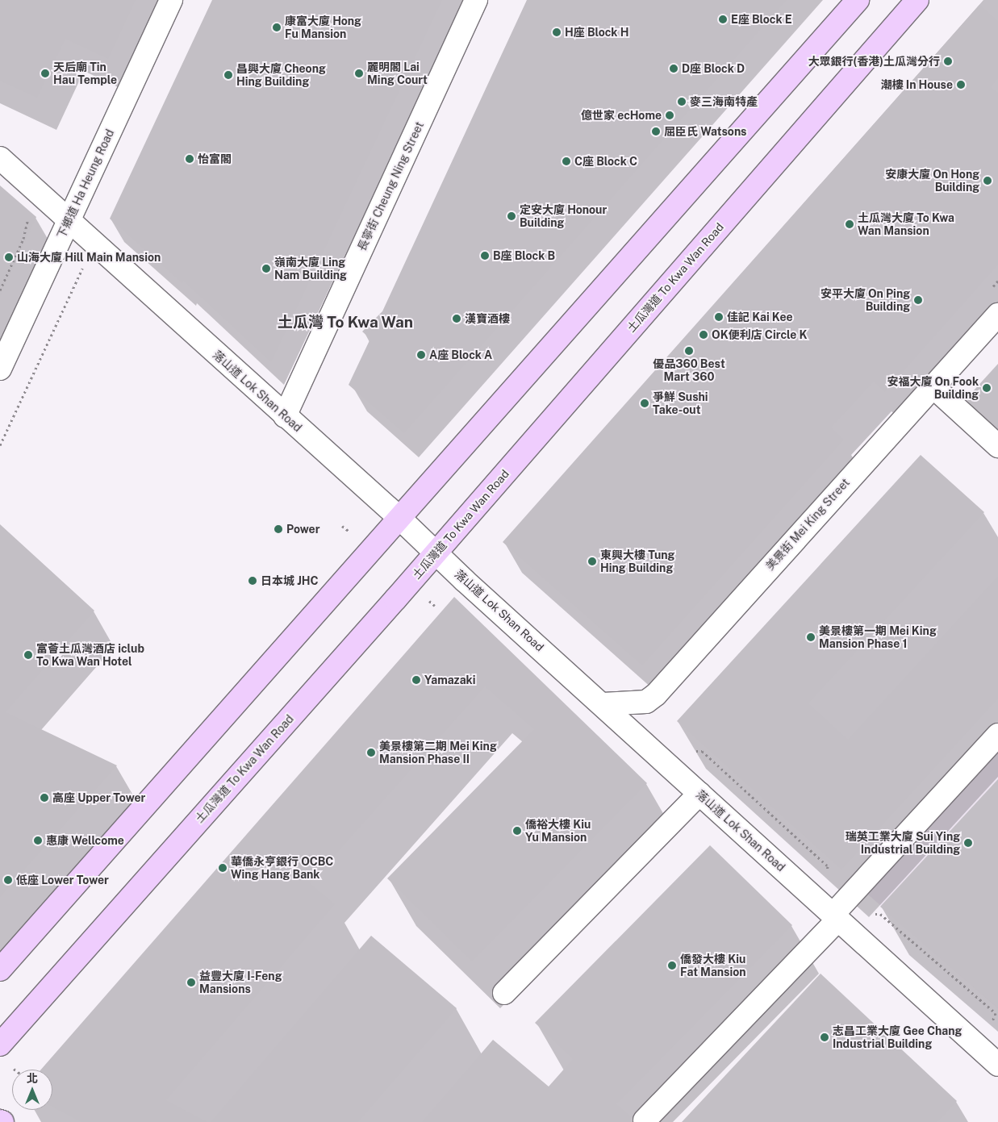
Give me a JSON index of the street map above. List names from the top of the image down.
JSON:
{
  "streets": {
    "main road": ["土瓜灣道 To Kwa Wan Road"],
    "street": [
      "下鄉道 Ha Heung Road",
      "長寧街 Cheung Ning Street",
      "落山道 Lok Shan Road",
      "美景街 Mei King Street"
    ]
  },
  "crossings": [
    ["下鄉道 Ha Heung Road", "落山道 Lok Shan Road"],
    ["長寧街 Cheung Ning Street", "落山道 Lok Shan Road"],
    ["土瓜灣道 To Kwa Wan Road", "落山道 Lok Shan Road"],
    ["落山道 Lok Shan Road", "美景街 Mei King Street"]
  ],
  "districts": ["土瓜灣 To Kwa Wan"],
  "places": [
    "E座 Block E",
    "康富大廈 Hong Fu Mansion",
    "H座 Block H",
    "大眾銀行(香港)土瓜灣分行",
    "D座 Block D",
    "天后廟 Tin Hau Temple",
    "麗明閣 Lai Ming Court",
    "昌興大廈 Cheong Hing Building",
    "潮樓 In House",
    "麥三海南特產",
    "億世家 ecHome",
    "屈臣氏 Watsons",
    "怡富閣",
    "C座 Block C",
    "安康大廈 On Hong Building",
    "定安大廈 Honour Building",
    "土瓜灣大廈 To Kwa Wan Mansion",
    "B座 Block B",
    "山海大廈 Hill Main Mansion",
    "嶺南大廈 Ling Nam Building",
    "安平大廈 On Ping Building",
    "佳記 Kai Kee",
    "漢寶酒樓",
    "OK便利店 Circle K",
    "優品360 Best Mart 360",
    "A座 Block A",
    "安福大廈 On Fook Building",
    "爭鮮 Sushi Take-out",
    "Power",
    "東興大樓 Tung Hing Building",
    "日本城 JHC",
    "美景樓第一期 Mei King Mansion Phase 1",
    "富薈土瓜灣酒店 iclub To Kwa Wan Hotel",
    "Yamazaki",
    "美景樓第二期 Mei King Mansion Phase II",
    "高座 Upper Tower",
    "僑裕大樓 Kiu Yu Mansion",
    "惠康 Wellcome",
    "瑞英工業大廈 Sui Ying Industrial Building",
    "華僑永亨銀行 OCBC Wing Hang Bank",
    "低座 Lower Tower",
    "僑發大樓 Kiu Fat Mansion",
    "益豐大廈 I-Feng Mansions",
    "志昌工業大廈 Gee Chang Industrial Building"
  ],
  "north": "top"
}
